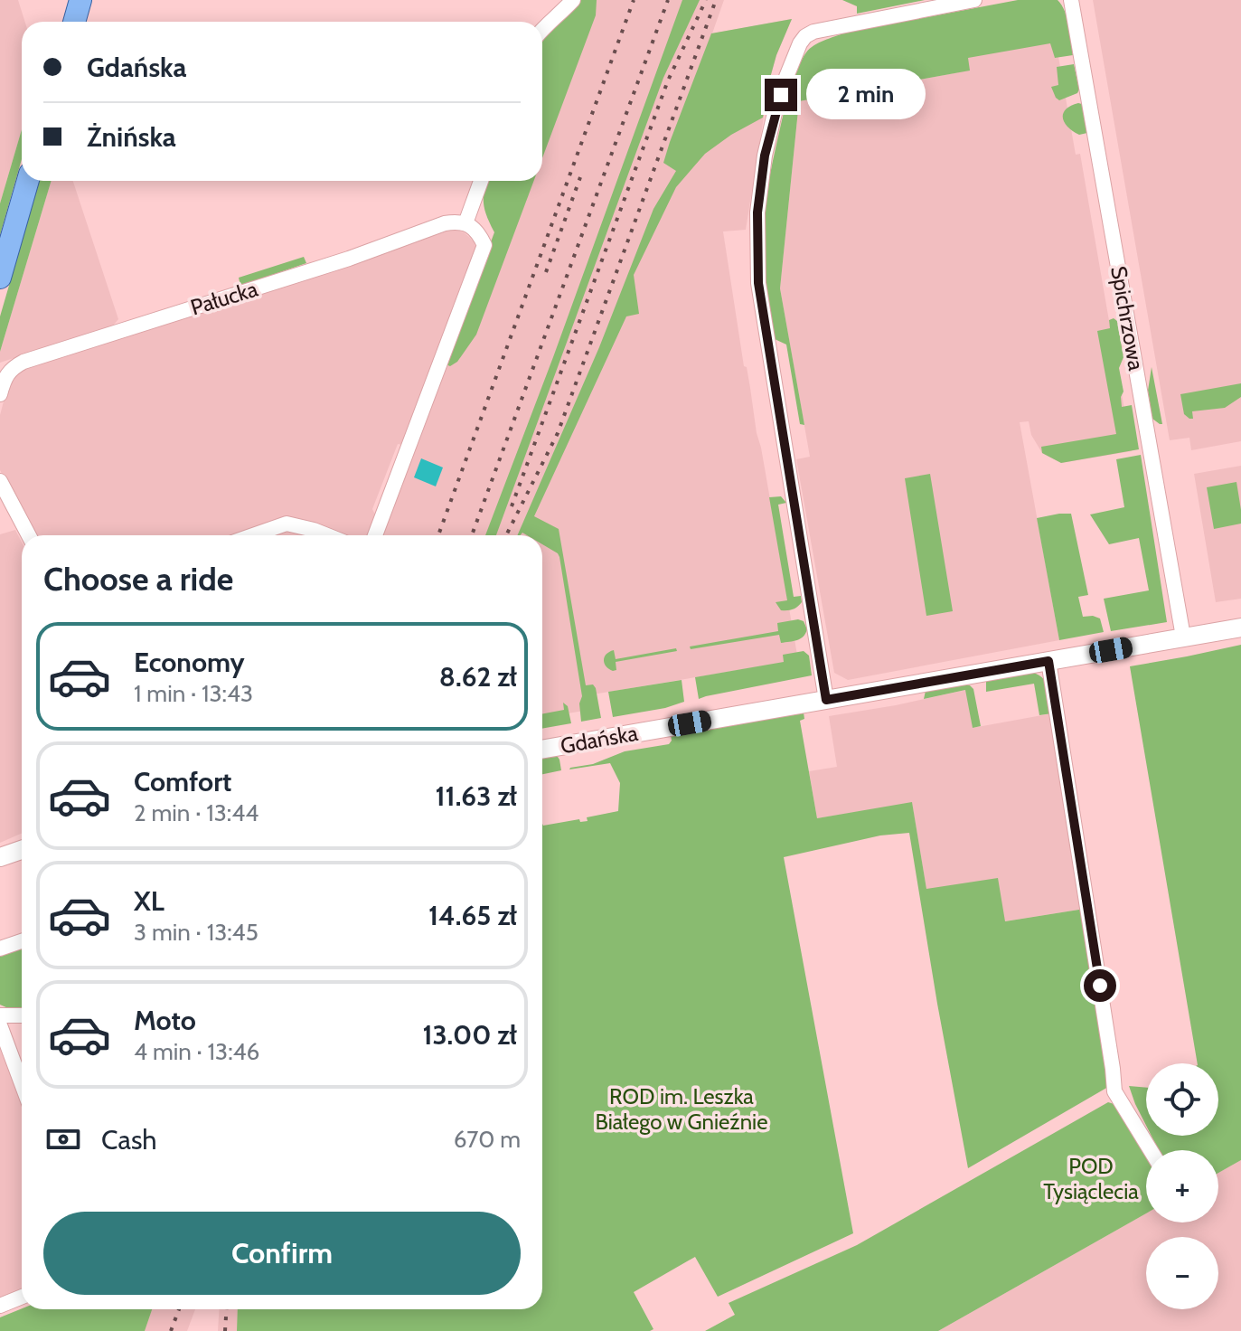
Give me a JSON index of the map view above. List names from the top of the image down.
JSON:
{
  "streets": {
    "street": ["Pałucka", "Spichrzowa", "Gdańska"]
  },
  "crossings": [
    ["Spichrzowa", "Gdańska"]
  ],
  "parks": ["ROD im. Leszka Białego w Gnieźnie", "POD Tysiąclecia"],
  "page": {
    "banner": ["Gdańska", "Żnińska"],
    "bubble": "2 min",
    "heading": "Choose a ride",
    "list": [
      {
        "name": "Economy",
        "note": "1 min · 13:43",
        "value": "8.62 zł"
      },
      {
        "name": "Comfort",
        "note": "2 min · 13:44",
        "value": "11.63 zł"
      },
      {
        "name": "XL",
        "note": "3 min · 13:45",
        "value": "14.65 zł"
      },
      {
        "name": "Moto",
        "note": "4 min · 13:46",
        "value": "13.00 zł"
      }
    ],
    "map_buttons": ["+", "−"],
    "pay": ["Cash", "670 m"],
    "buttons": "Confirm"
  }
}
